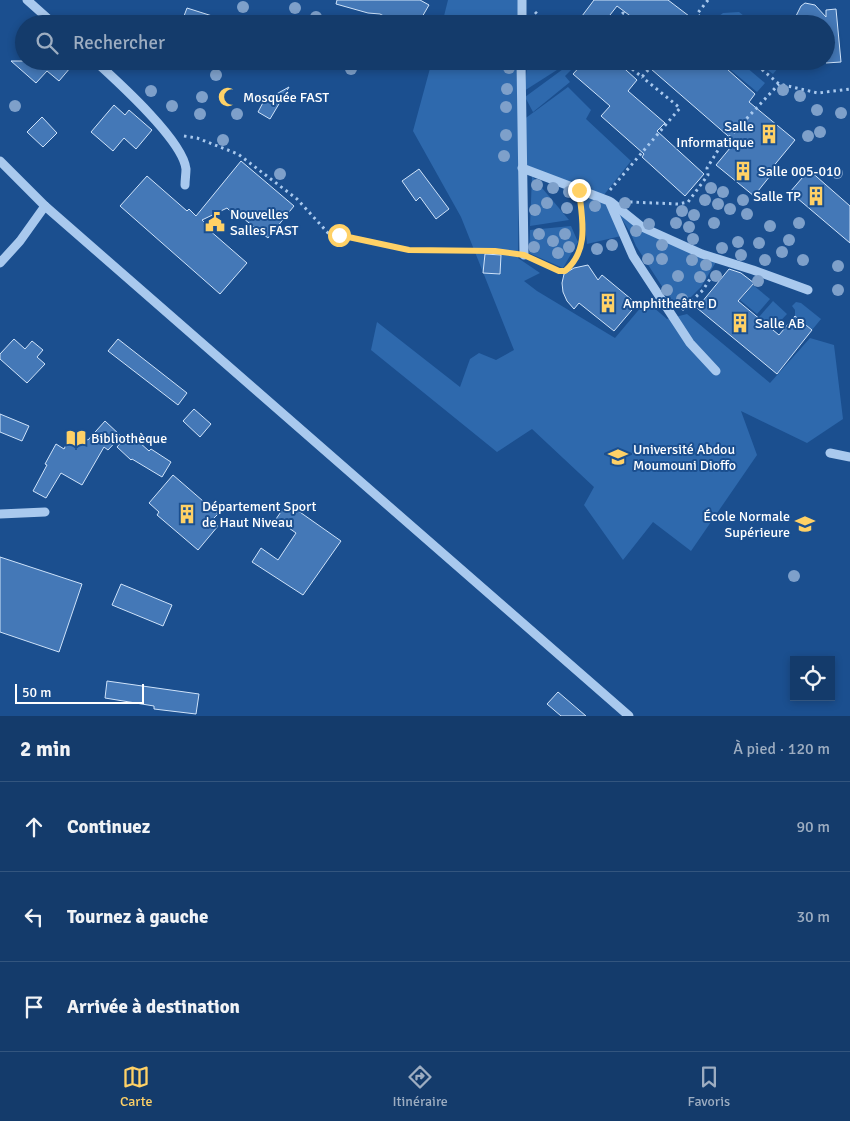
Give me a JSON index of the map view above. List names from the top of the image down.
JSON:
{
  "places": {
    "mosque": ["Mosquée FAST"],
    "building": [
      "Salle Informatique",
      "Salle 005-010",
      "Salle TP",
      "Amphitheâtre D",
      "Salle AB",
      "Département Sport de Haut Niveau"
    ],
    "public building": ["Nouvelles Salles FAST"],
    "library": ["Bibliothèque"],
    "school or university": ["Université Abdou Moumouni Dioffo", "École Normale Supérieure"]
  },
  "scale_bar": "50 m",
  "page": {
    "search": "Rechercher",
    "scale": "50 m",
    "heading": ["2 min", "À pied · 120 m"],
    "list": [
      ["Continuez", "90 m"],
      ["Tournez à gauche", "30 m"],
      "Arrivée à destination"
    ],
    "nav": ["Carte", "Itinéraire", "Favoris"]
  }
}
